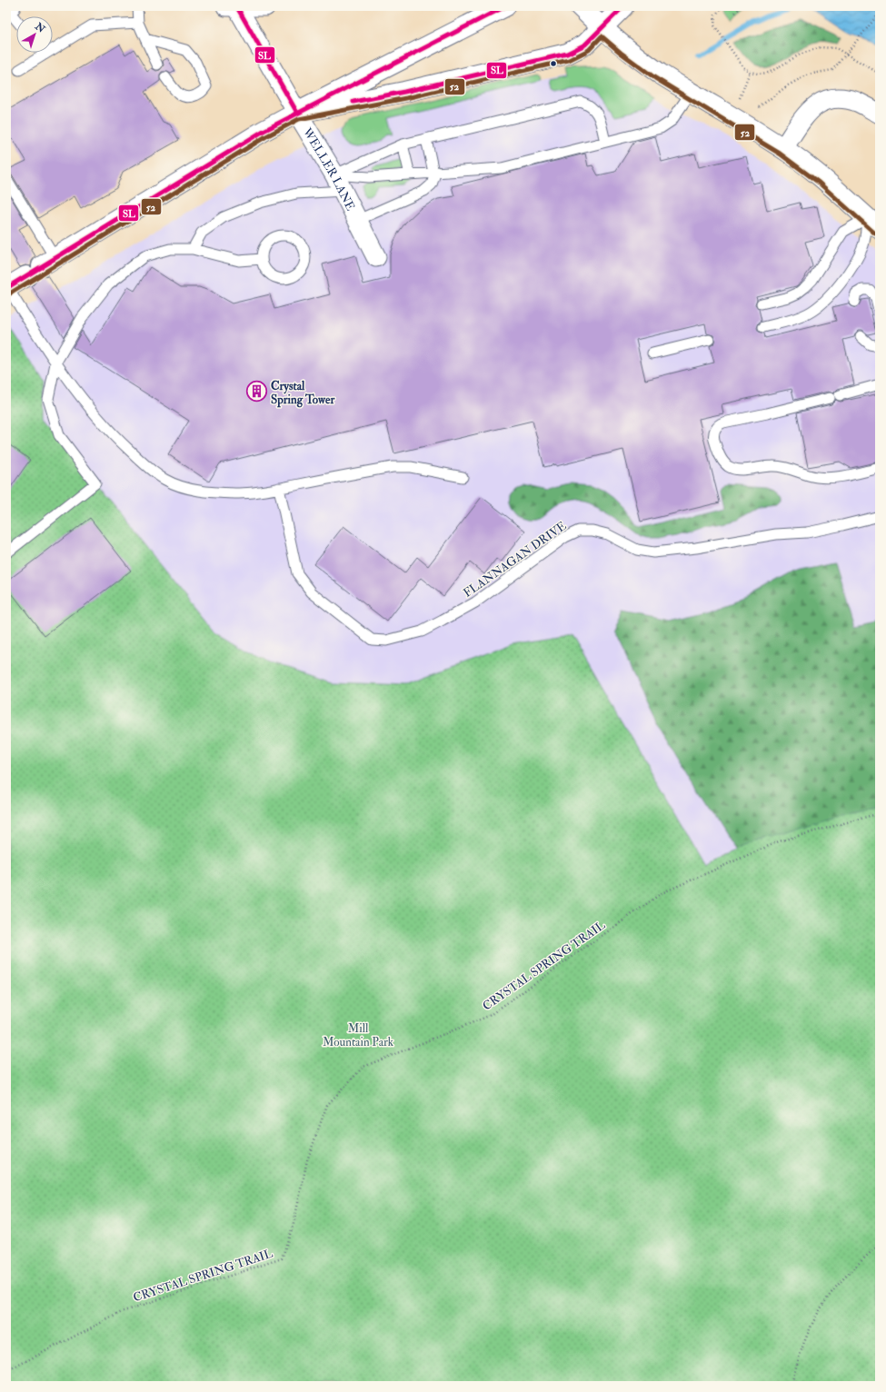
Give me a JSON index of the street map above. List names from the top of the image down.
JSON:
{
  "streets": {
    "street": ["WELLER LANE"],
    "lane": ["FLANNAGAN DRIVE"],
    "path": ["CRYSTAL SPRING TRAIL"]
  },
  "parks": ["Mill Mountain Park"],
  "places": {
    "building": ["Crystal Spring Tower"]
  },
  "lines": ["transit line SL", "transit line 52"],
  "north": "top right"
}
